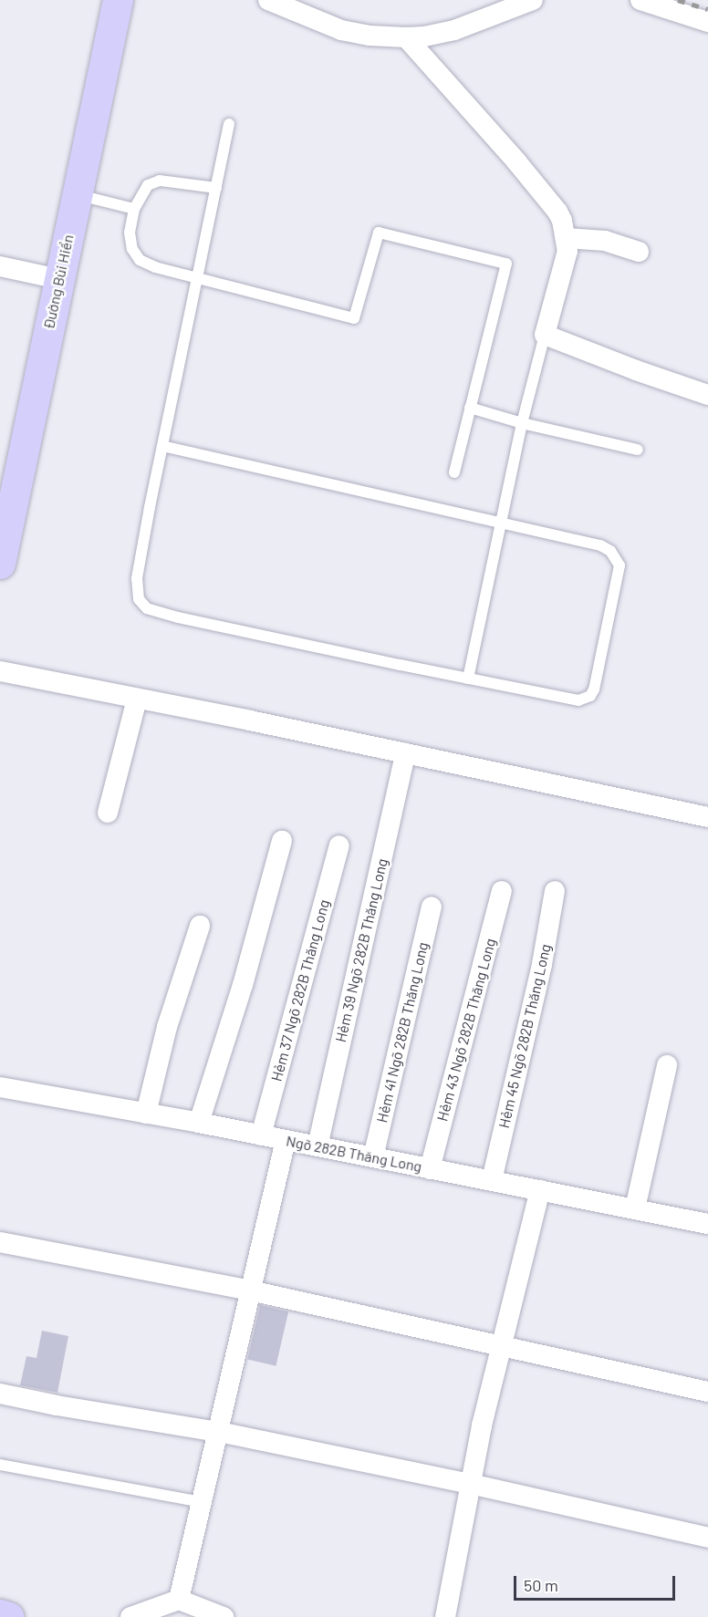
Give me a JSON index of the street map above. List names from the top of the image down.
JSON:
{
  "streets": {
    "street": [
      "Đường Bùi Hiển",
      "Hẻm 39 Ngõ 282B Thăng Long",
      "Hẻm 37 Ngõ 282B Thăng Long",
      "Hẻm 43 Ngõ 282B Thăng Long",
      "Hẻm 41 Ngõ 282B Thăng Long",
      "Hẻm 45 Ngõ 282B Thăng Long",
      "Ngõ 282B Thăng Long"
    ]
  },
  "crossings": [
    ["Hẻm 39 Ngõ 282B Thăng Long", "Ngõ 282B Thăng Long"],
    ["Hẻm 37 Ngõ 282B Thăng Long", "Ngõ 282B Thăng Long"],
    ["Hẻm 43 Ngõ 282B Thăng Long", "Ngõ 282B Thăng Long"],
    ["Hẻm 41 Ngõ 282B Thăng Long", "Ngõ 282B Thăng Long"],
    ["Hẻm 45 Ngõ 282B Thăng Long", "Ngõ 282B Thăng Long"]
  ],
  "scale_bar": "50 m"
}
